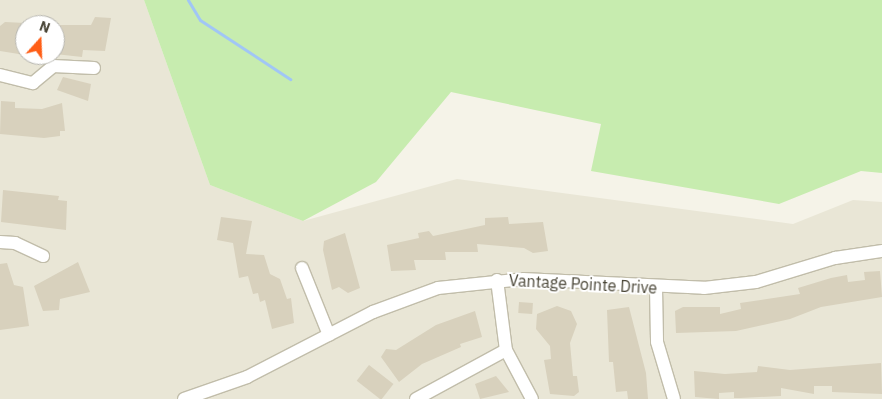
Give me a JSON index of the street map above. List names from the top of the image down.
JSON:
{
  "streets": {
    "street": ["Vantage Pointe Drive"]
  },
  "north": "top"
}
